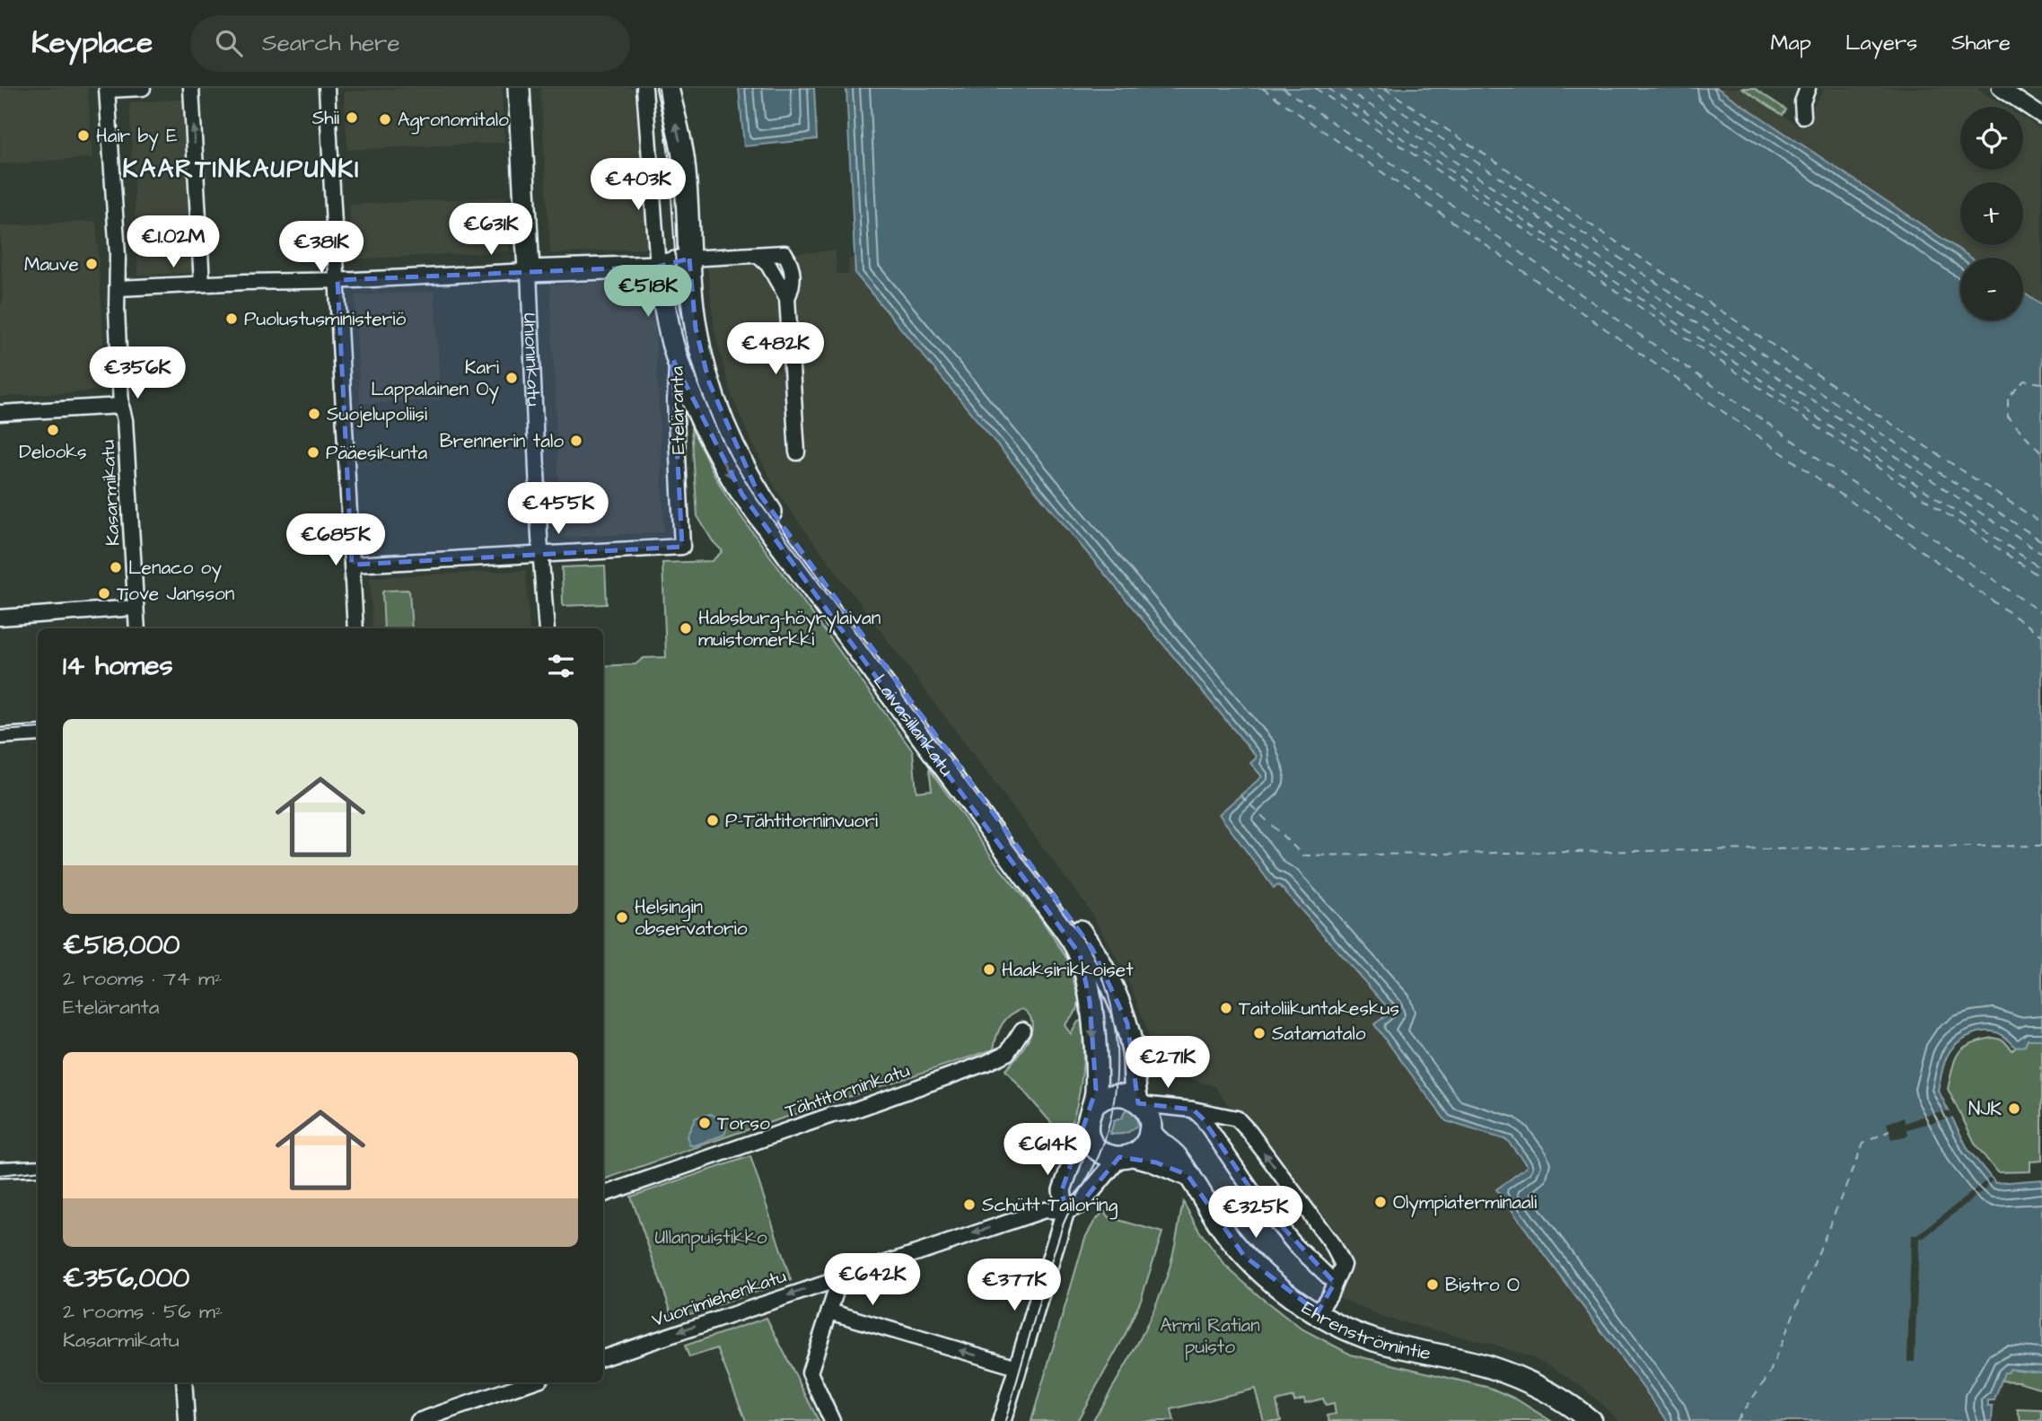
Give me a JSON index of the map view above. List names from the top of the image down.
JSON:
{
  "streets": {
    "main road": [
      "Unioninkatu",
      "Eteläranta",
      "Laivasillankatu",
      "Ehrenströmintie"
    ],
    "street": ["Kasarmikatu", "Tähtitorninkatu", "Vuorimiehenkatu"]
  },
  "crossings": [
    ["Unioninkatu", "Eteläranta"],
    ["Eteläranta", "Laivasillankatu"],
    ["Laivasillankatu", "Vuorimiehenkatu"],
    ["Laivasillankatu", "Ehrenströmintie"]
  ],
  "one_way": ["Vuorimiehenkatu"],
  "districts": ["KAARTINKAUPUNKI"],
  "parks": ["Ullanpuistikko", "Armi Ratian puisto"],
  "places": [
    "Shii",
    "Agronomitalo",
    "Hair by E",
    "Mauve",
    "Puolustusministeriö",
    "Kari Lappalainen Oy",
    "Suojelupoliisi",
    "Delooks",
    "Brennerin talo",
    "Pääesikunta",
    "Lenaco oy",
    "Tove Jansson",
    "Habsburg-höyrylaivan muistomerkki",
    "P-Tähtitorninvuori",
    "Helsingin observatorio",
    "Haaksirikkoiset",
    "Taitoliikuntakeskus",
    "Satamatalo",
    "NJK",
    "Torso",
    "Olympiaterminaali",
    "Schütt Tailoring",
    "Bistro O"
  ],
  "page": {
    "header": "Keyplace",
    "search": "Search here",
    "nav": ["Map", "Layers", "Share"],
    "map_buttons": ["+", "−"],
    "price": [
      "€403K",
      "€631K",
      "€1.02M",
      "€381K",
      "€518K",
      "€482K",
      "€356K",
      "€455K",
      "€685K",
      "€271K",
      "€614K",
      "€325K",
      "€642K",
      "€377K"
    ],
    "heading": "14 homes",
    "list": [
      {
        "name": "€518,000",
        "note": "2 rooms · 74 m² · Eteläranta"
      },
      {
        "name": "€356,000",
        "note": "2 rooms · 56 m² · Kasarmikatu"
      }
    ]
  }
}
